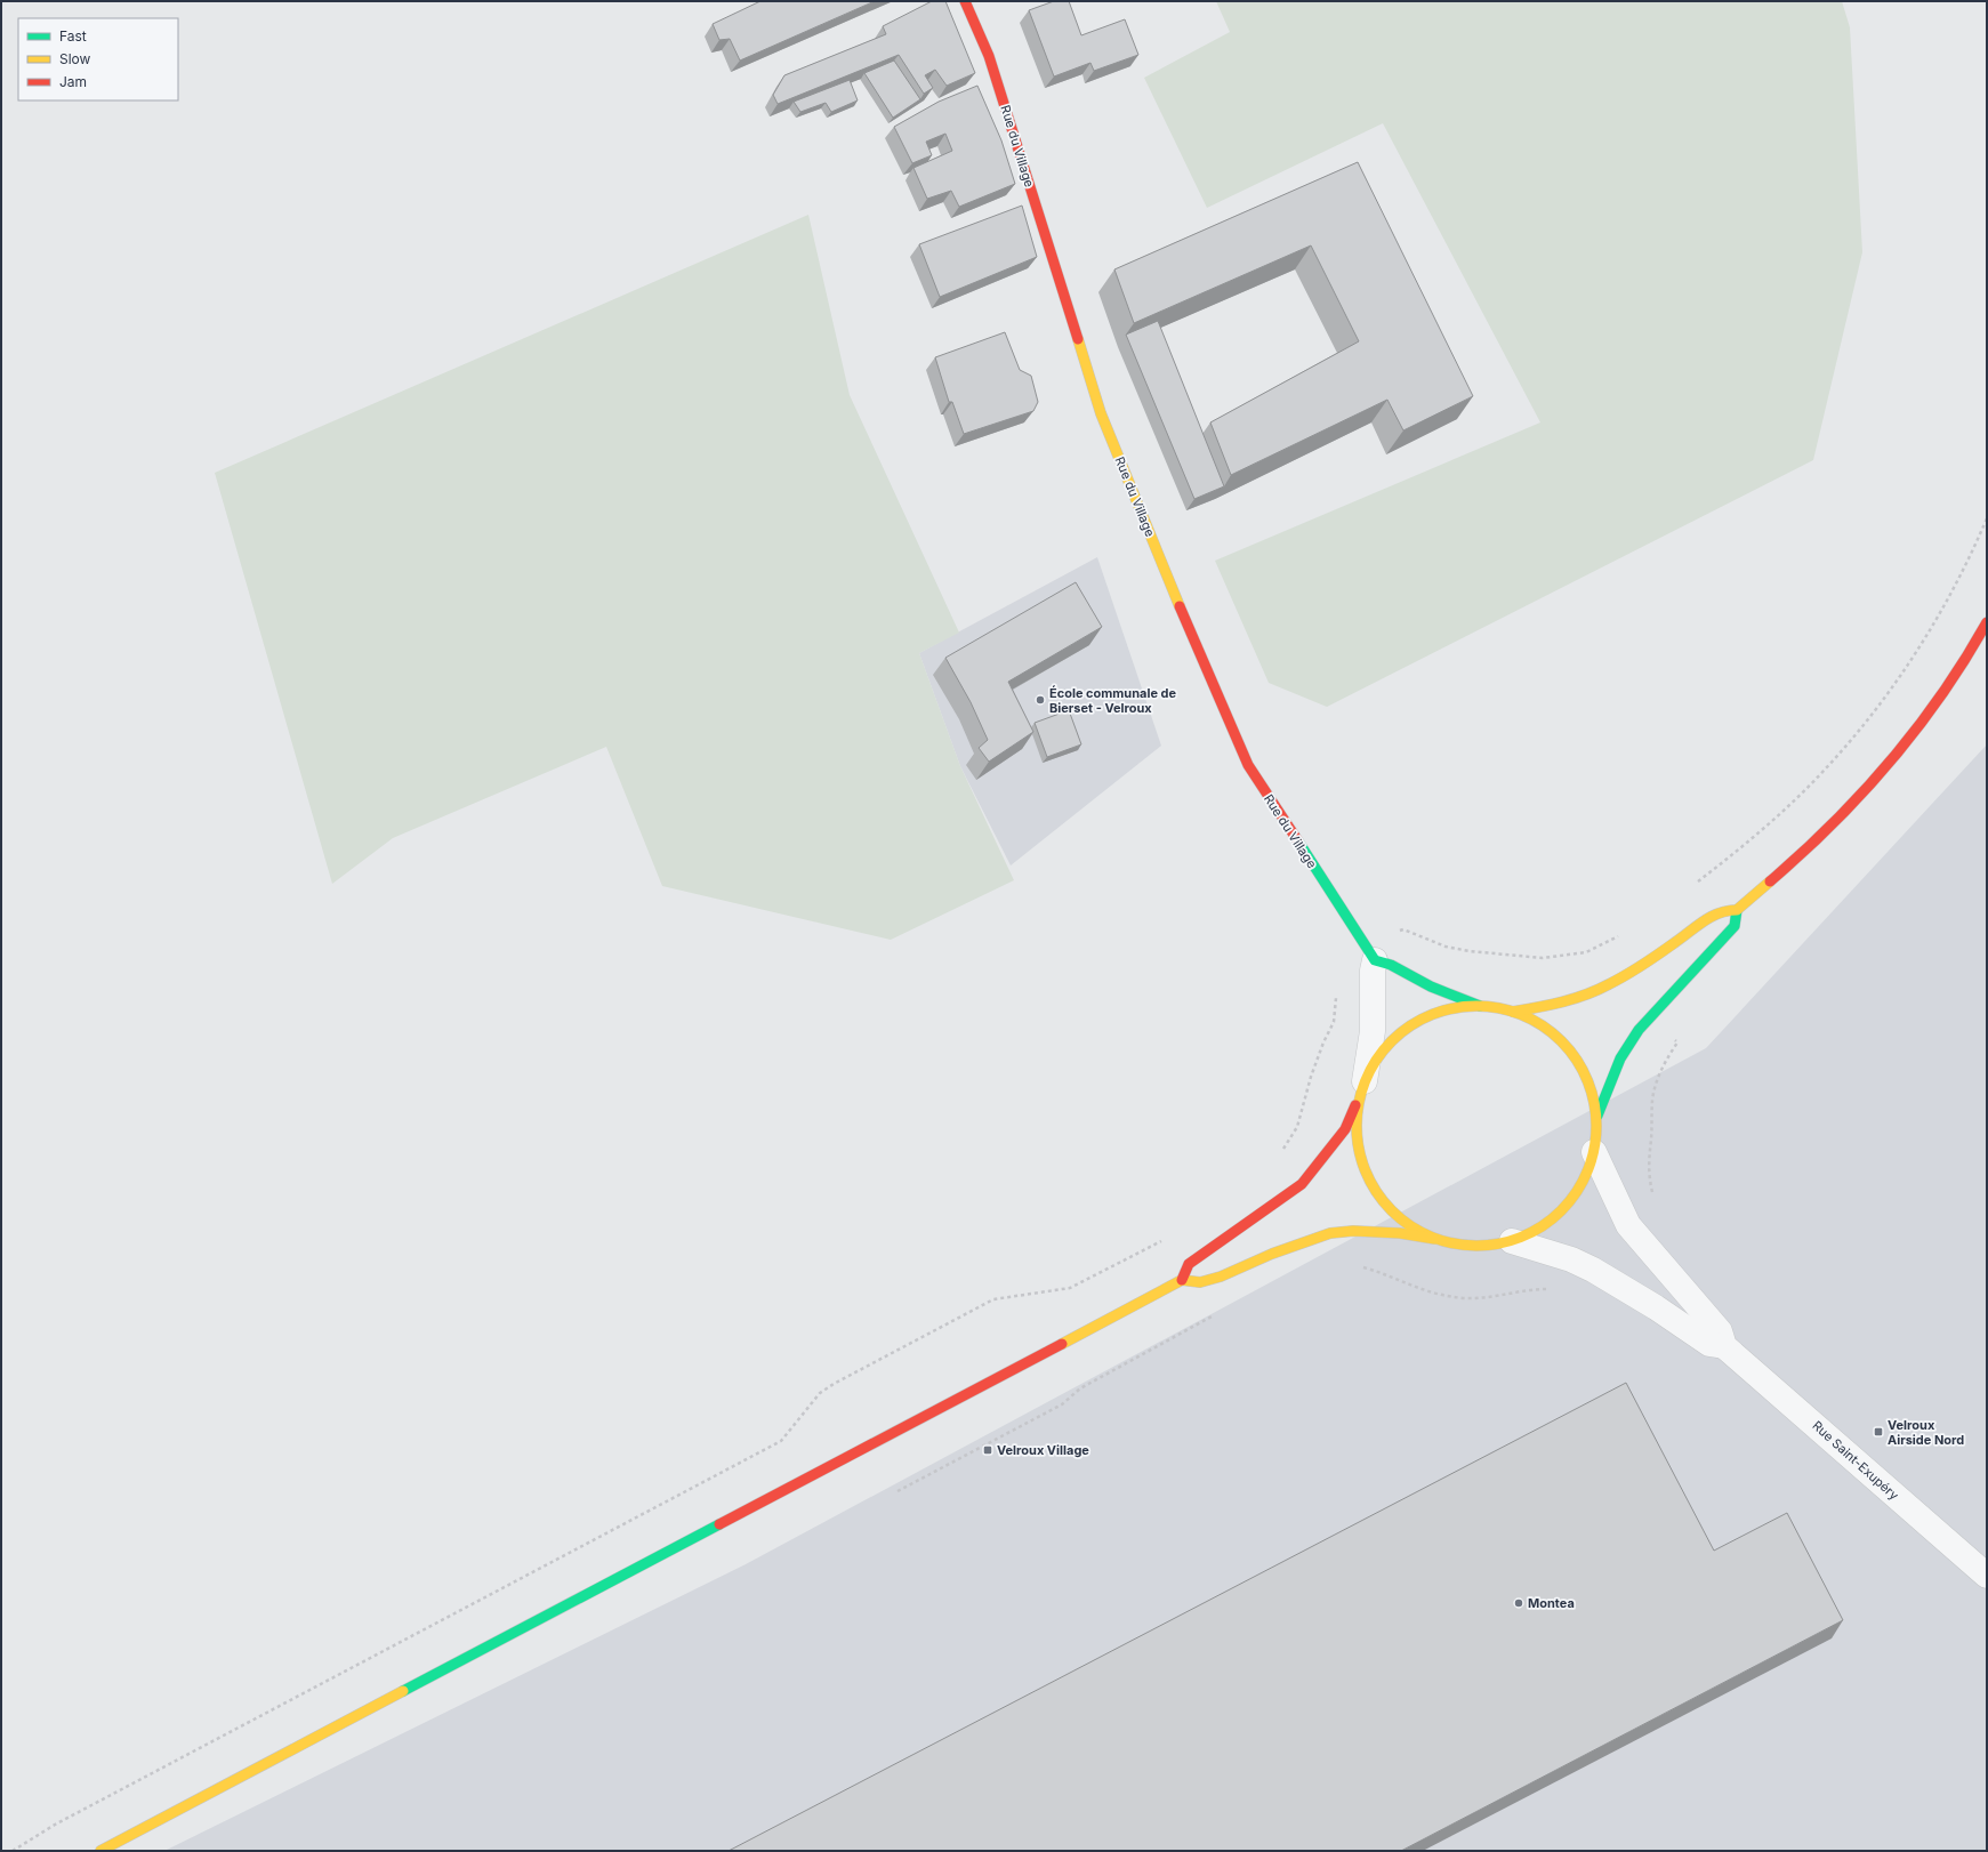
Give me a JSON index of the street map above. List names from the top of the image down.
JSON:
{
  "streets": {
    "street": ["Rue du Village", "Rue Saint-Exupéry"]
  },
  "places": {
    "other": ["École communale de Bierset - Velroux", "Montea"],
    "transit": ["Velroux Airside Nord", "Velroux Village"]
  },
  "legend": ["Fast", "Slow", "Jam"]
}
